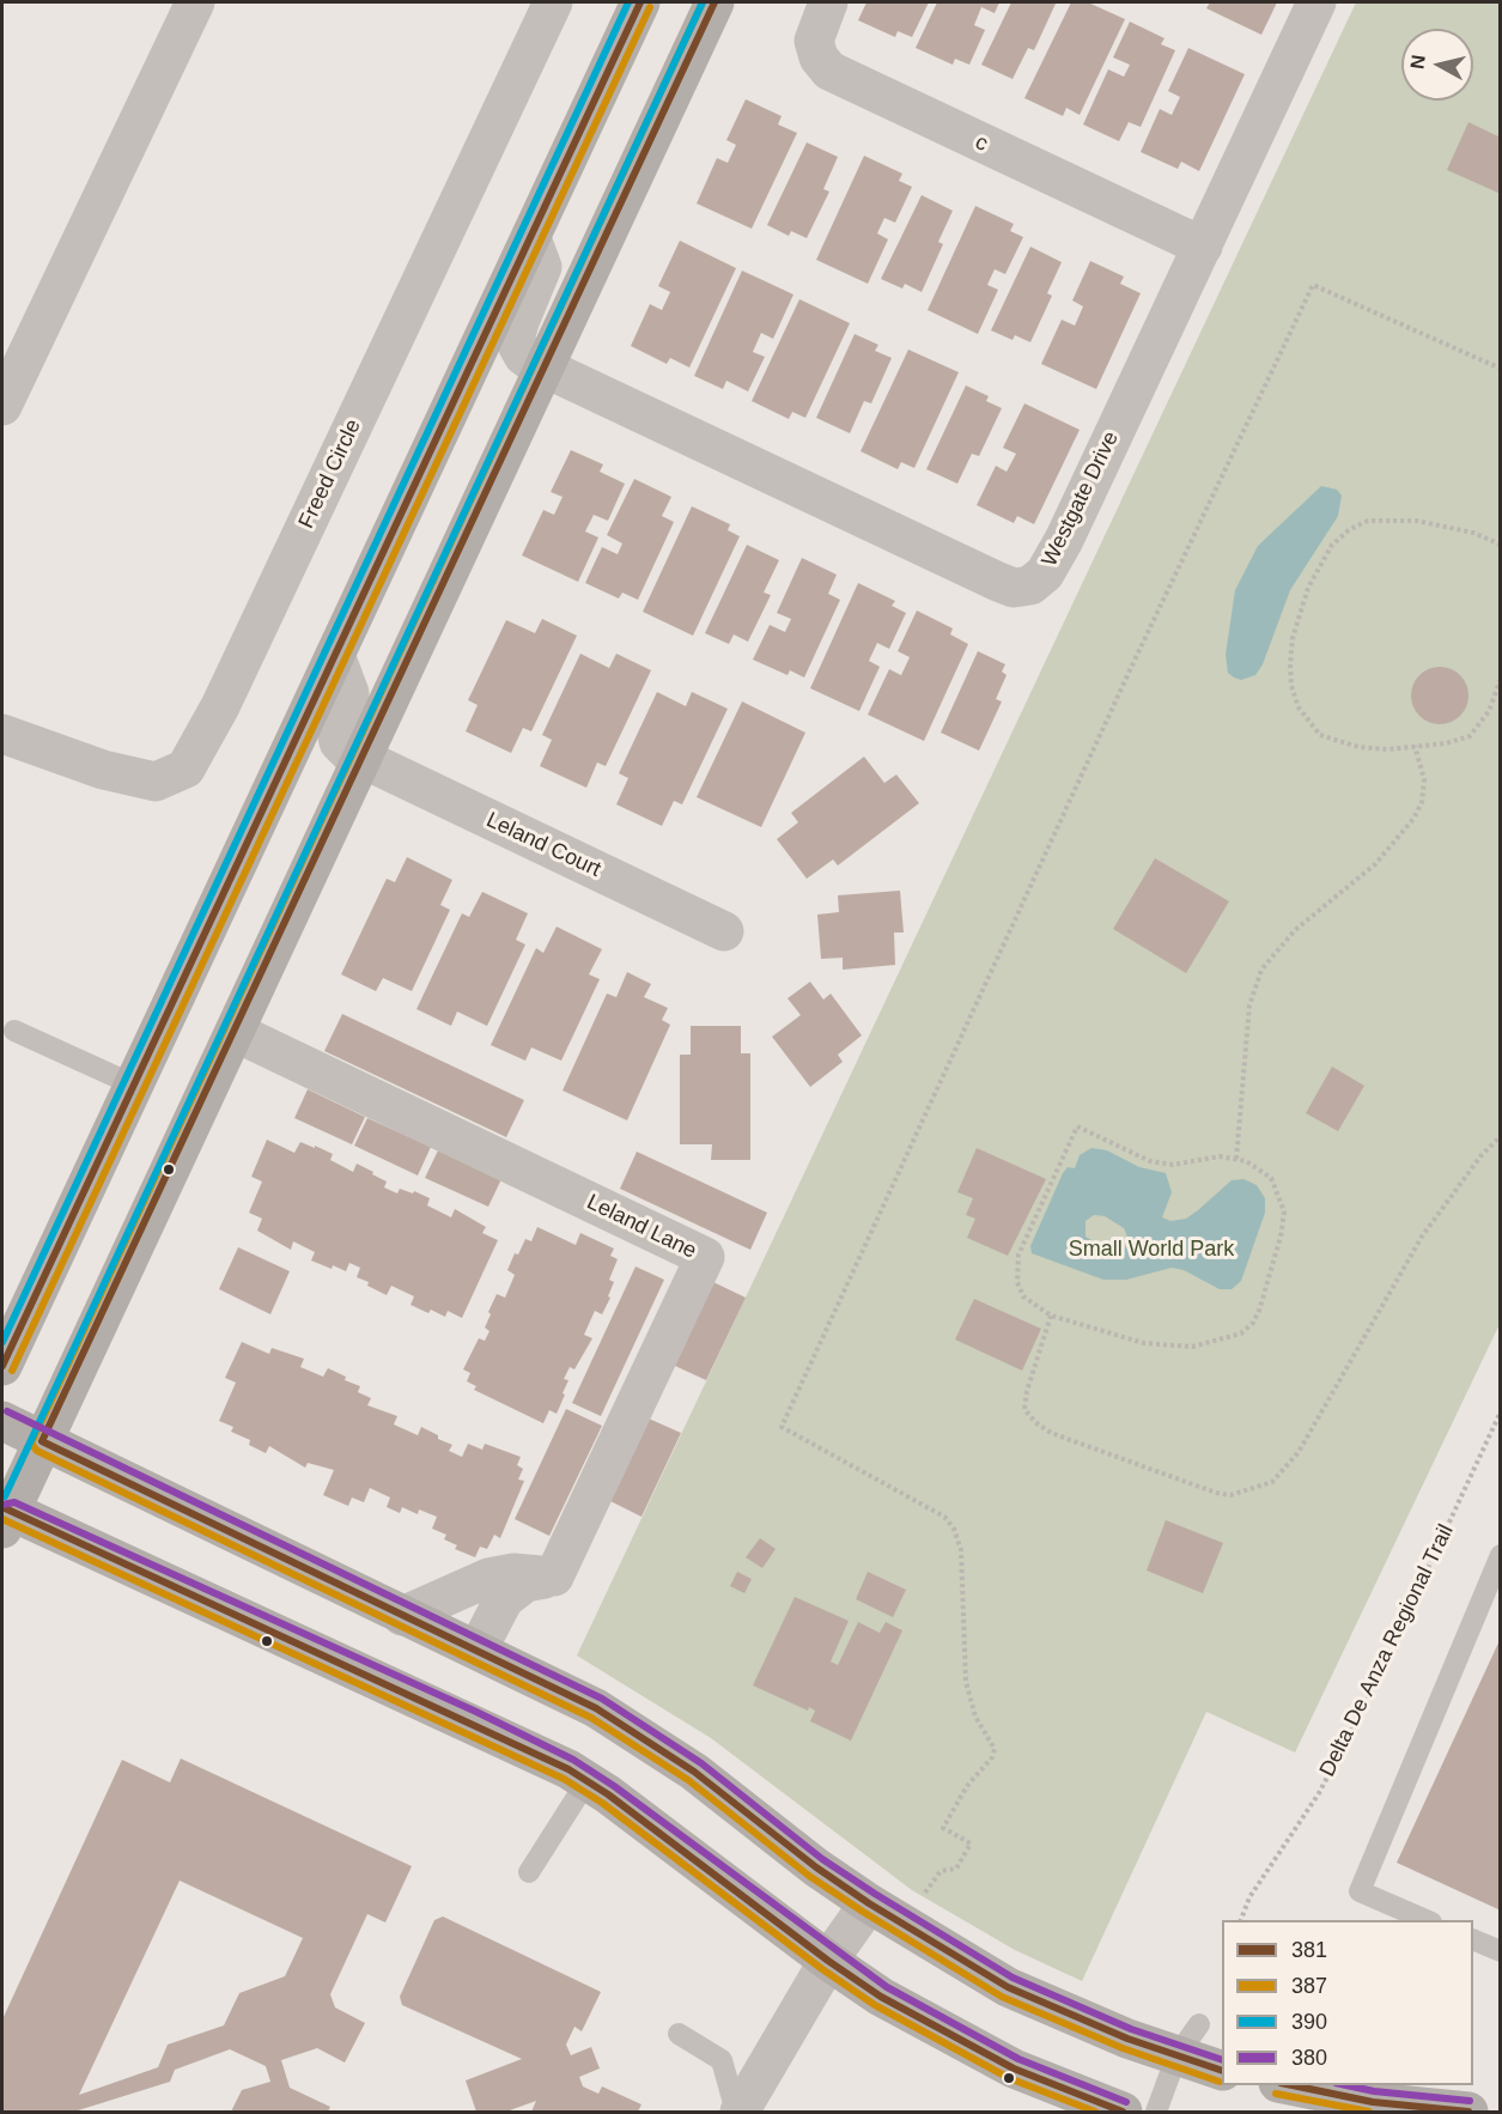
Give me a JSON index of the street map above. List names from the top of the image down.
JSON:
{
  "streets": {
    "street": [
      "c",
      "Freed Circle",
      "Westgate Drive",
      "Leland Court",
      "Leland Lane"
    ],
    "path": ["Delta De Anza Regional Trail"]
  },
  "crossings": [
    ["c", "Westgate Drive"]
  ],
  "parks": ["Small World Park"],
  "lines": [
    "transit line 381",
    "transit line 387",
    "transit line 390",
    "transit line 380"
  ],
  "legend": [
    "381",
    "387",
    "390",
    "380"
  ],
  "north": "left"
}
